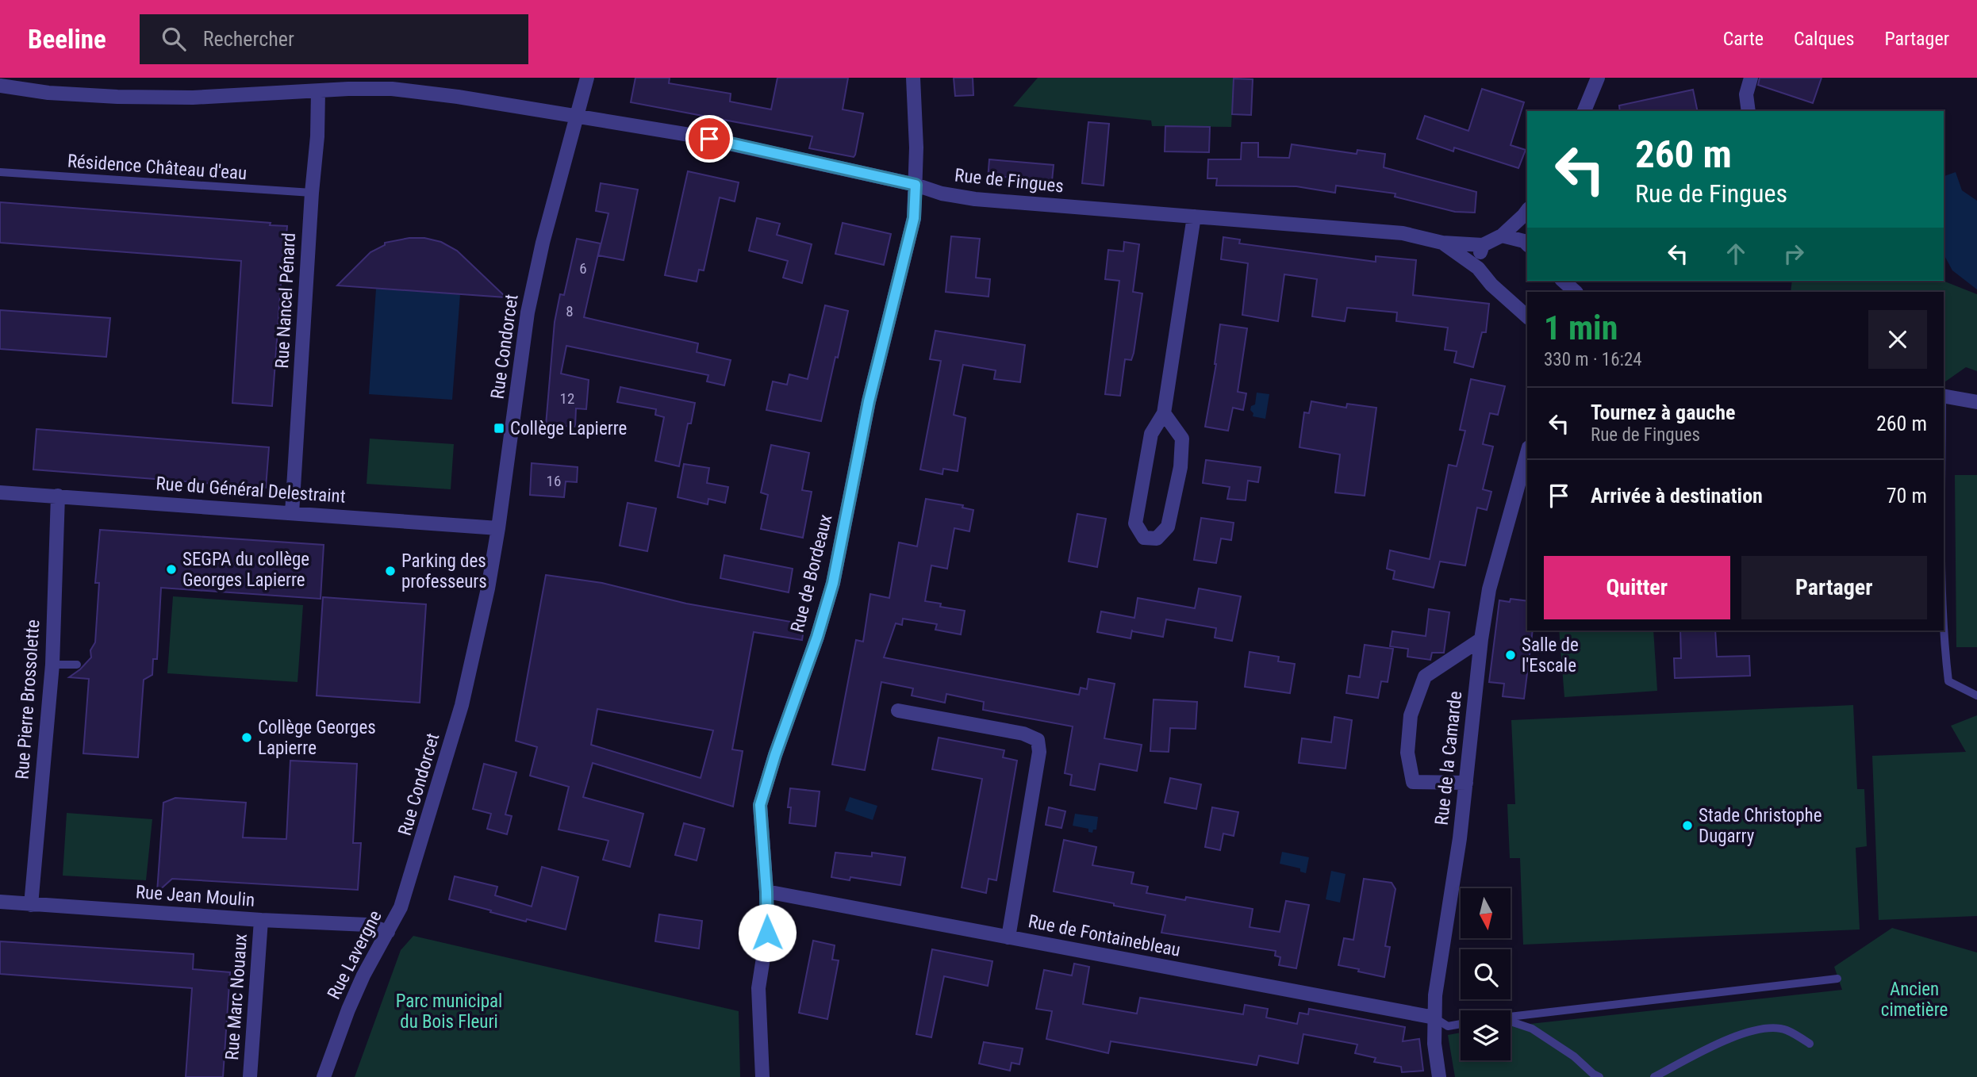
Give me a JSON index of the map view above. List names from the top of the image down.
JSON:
{
  "streets": {
    "street": [
      "Rue de Fingues",
      "Rue Nancel Pénard",
      "Rue Condorcet",
      "Rue du Général Delestraint",
      "Rue de Bordeaux",
      "Rue Pierre Brossolette",
      "Rue de la Camarde",
      "Rue Jean Moulin",
      "Rue de Fontainebleau",
      "Rue Lavergne",
      "Rue Marc Nouaux"
    ],
    "lane": ["Résidence Château d'eau"]
  },
  "crossings": [
    ["Résidence Château d'eau", "Rue Nancel Pénard"],
    ["Rue de Fingues", "Rue Nancel Pénard"],
    ["Rue de Fingues", "Rue Condorcet"],
    ["Rue de Fingues", "Rue de Bordeaux"],
    ["Rue Nancel Pénard", "Rue du Général Delestraint"],
    ["Rue Condorcet", "Rue du Général Delestraint"],
    ["Rue Condorcet", "Rue Lavergne"],
    ["Rue du Général Delestraint", "Rue Pierre Brossolette"],
    ["Rue de Bordeaux", "Rue de Fontainebleau"],
    ["Rue Pierre Brossolette", "Rue Jean Moulin"],
    ["Rue de la Camarde", "Rue de Fontainebleau"],
    ["Rue Jean Moulin", "Rue Lavergne"],
    ["Rue Jean Moulin", "Rue Marc Nouaux"]
  ],
  "parks": ["Ancien cimetière", "Parc municipal du Bois Fleuri"],
  "places": {
    "transit": ["Collège Lapierre"],
    "other": [
      "SEGPA du collège Georges Lapierre",
      "Parking des professeurs",
      "Salle de l'Escale",
      "Collège Georges Lapierre",
      "Stade Christophe Dugarry"
    ]
  },
  "house_numbers": [
    "6",
    "8",
    "12",
    "16"
  ],
  "north": "bottom",
  "page": {
    "header": "Beeline",
    "search": "Rechercher",
    "nav": ["Carte", "Calques", "Partager"],
    "turn": ["260 m", "Rue de Fingues"],
    "heading": ["1 min", "330 m · 16:24"],
    "list": [
      {
        "name": "Tournez à gauche",
        "note": "Rue de Fingues",
        "value": "260 m"
      },
      {
        "name": "Arrivée à destination",
        "value": "70 m"
      }
    ],
    "buttons": ["Quitter", "Partager"]
  }
}
